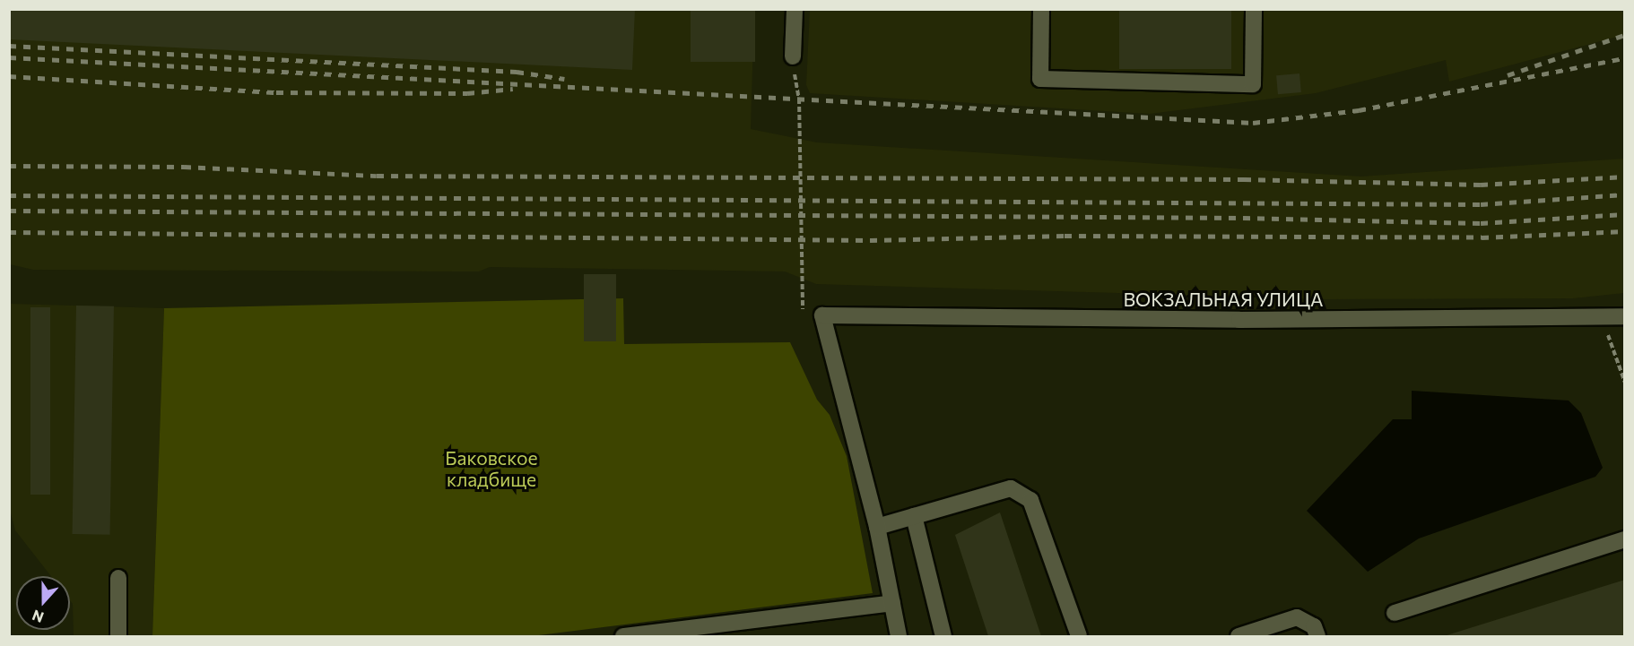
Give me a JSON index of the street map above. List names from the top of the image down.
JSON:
{
  "streets": {
    "street": ["ВОКЗАЛЬНАЯ УЛИЦА"]
  },
  "parks": ["Баковское кладбище"],
  "north": "bottom"
}
